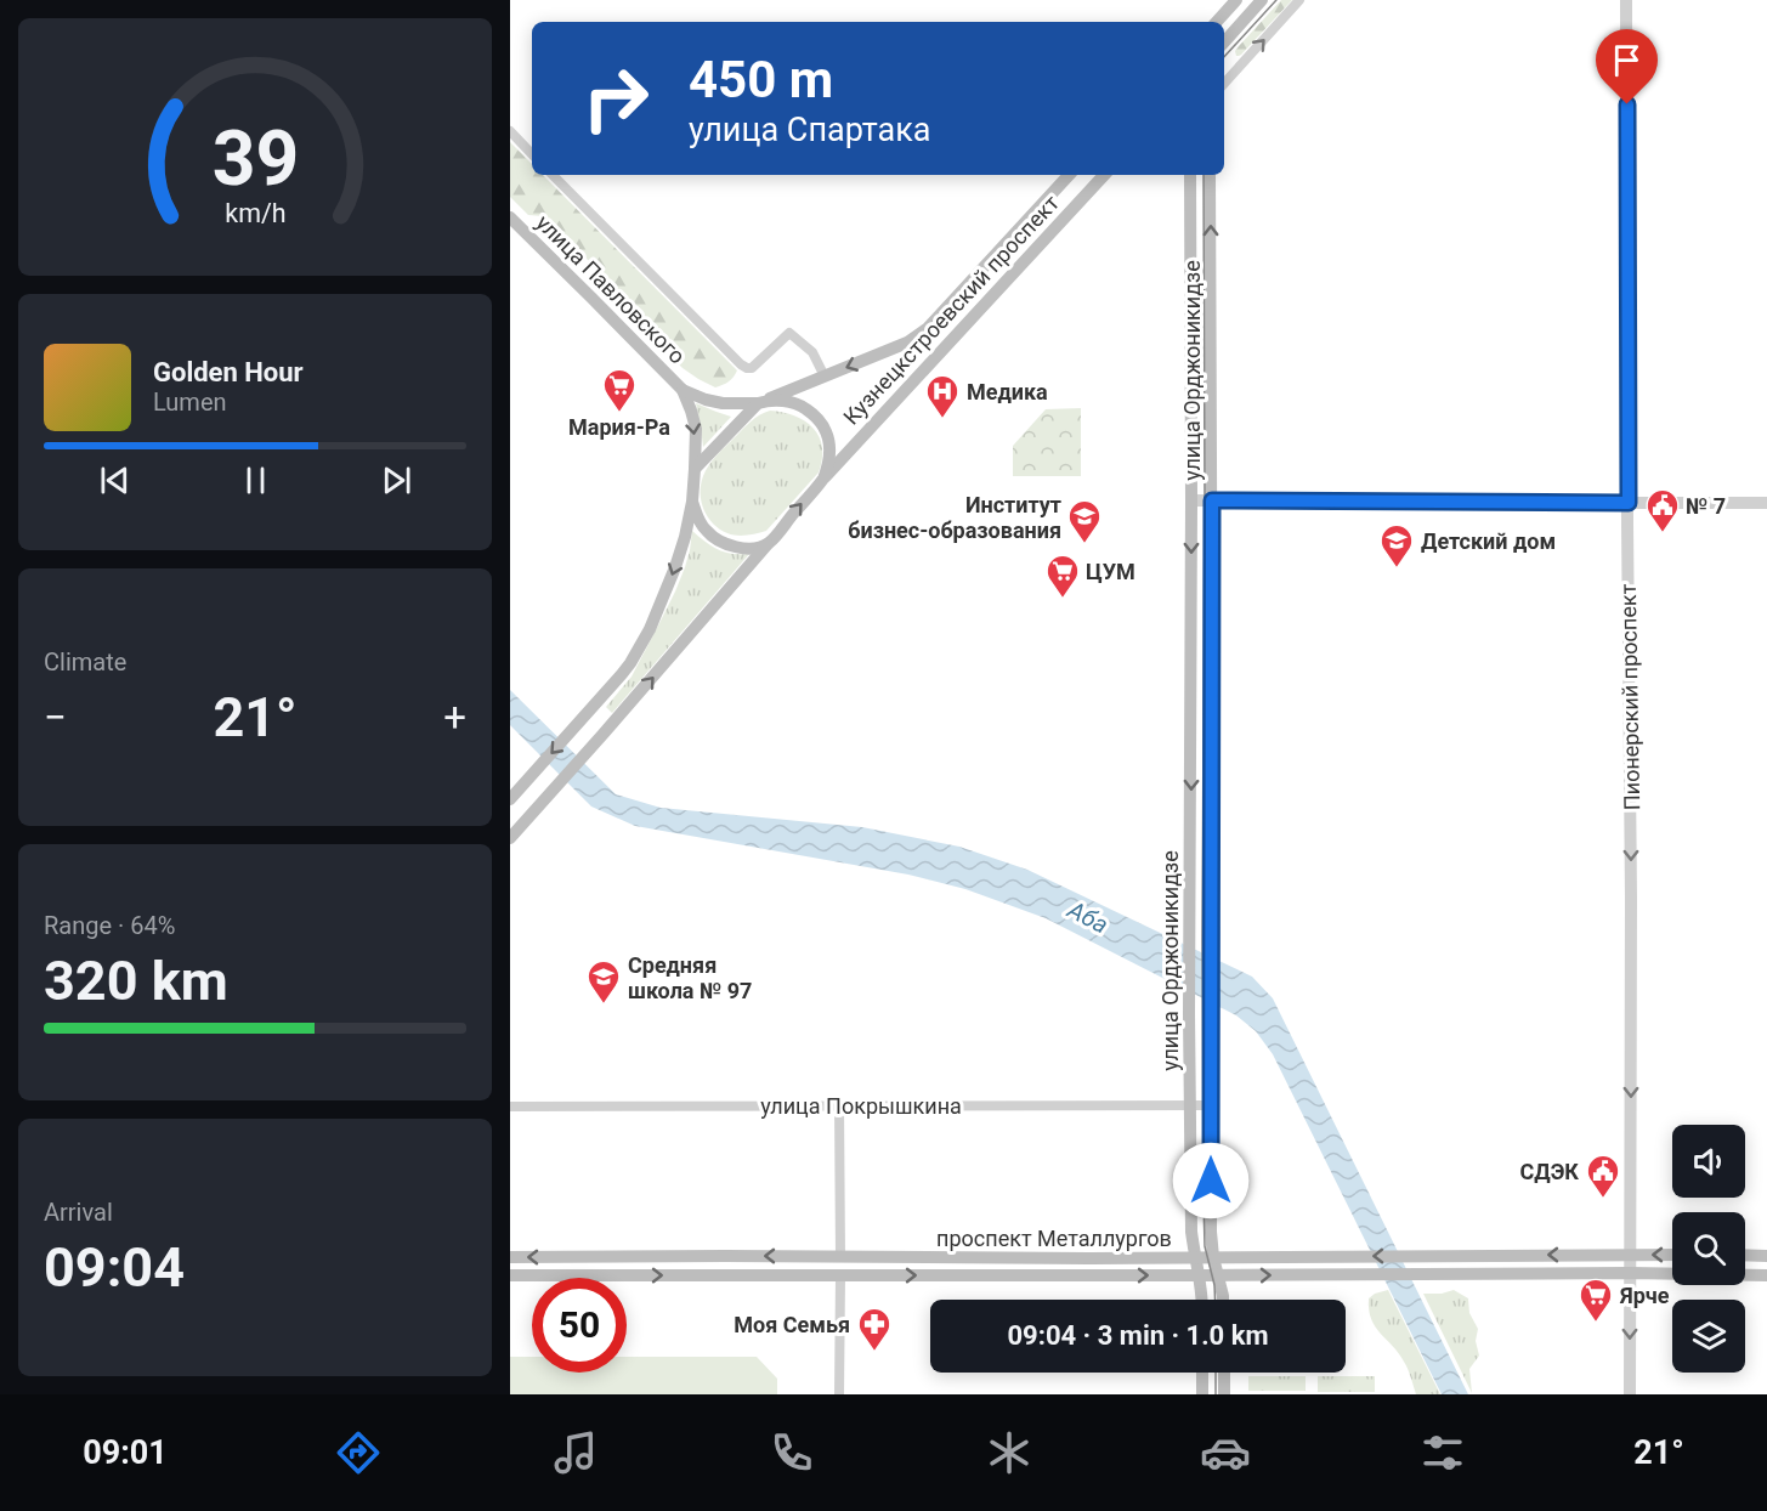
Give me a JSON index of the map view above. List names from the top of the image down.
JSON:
{
  "streets": {
    "main road": [
      "улица Павловского",
      "Кузнецкстроевский проспект",
      "улица Орджоникидзе",
      "проспект Металлургов"
    ],
    "street": ["Пионерский проспект", "улица Покрышкина"]
  },
  "crossings": [
    ["улица Павловского", "Кузнецкстроевский проспект"],
    ["улица Орджоникидзе", "улица Покрышкина"],
    ["улица Орджоникидзе", "проспект Металлургов"],
    ["Пионерский проспект", "проспект Металлургов"]
  ],
  "one_way": ["Пионерский проспект"],
  "water": ["Аба"],
  "places": {
    "supermarket": ["Мария-Ра", "ЦУМ", "Ярче"],
    "hospital": ["Медика"],
    "public building": ["№ 7", "СДЭК"],
    "school or university": ["Институт бизнес-образования", "Детский дом", "Средняя школа № 97"],
    "pharmacy": ["Моя Семья"]
  },
  "page": {
    "turn": ["450 m", "улица Спартака"],
    "song": ["Golden Hour", "Lumen"],
    "tile": [
      "Climate",
      ["Range · 64%", "320 km"],
      ["Arrival", "09:04"]
    ],
    "heat": ["−", "21°", "+"],
    "limit": "50",
    "trip": "09:04 · 3 min · 1.0 km",
    "tabs": ["09:01", "21°"],
    "gauge": ["39", "km/h"]
  }
}
